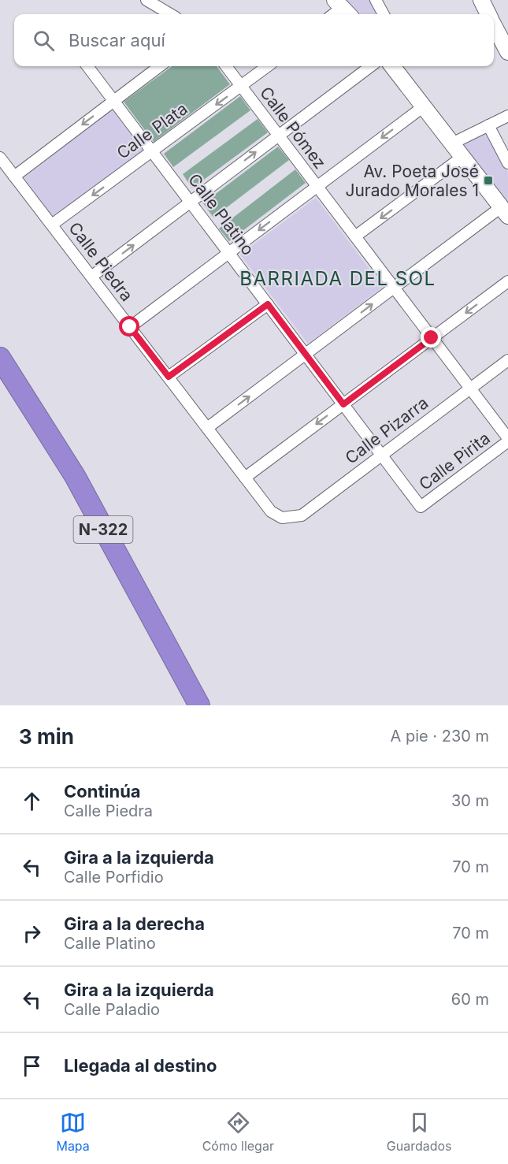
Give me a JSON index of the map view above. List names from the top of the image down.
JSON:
{
  "streets": {
    "highway": ["N-322"],
    "street": [
      "Calle Pómez",
      "Calle Plata",
      "Calle Platino",
      "Calle Piedra",
      "Calle Pizarra",
      "Calle Pirita"
    ]
  },
  "crossings": [
    ["Calle Pómez", "Calle Plata"],
    ["Calle Pómez", "Calle Pizarra"],
    ["Calle Pómez", "Calle Pirita"],
    ["Calle Plata", "Calle Platino"],
    ["Calle Plata", "Calle Piedra"],
    ["Calle Platino", "Calle Pizarra"],
    ["Calle Platino", "Calle Pirita"],
    ["Calle Piedra", "Calle Pizarra"]
  ],
  "districts": ["BARRIADA DEL SOL"],
  "places": {
    "transit": ["Av. Poeta José Jurado Morales 1"]
  },
  "page": {
    "search": "Buscar aquí",
    "heading": ["3 min", "A pie · 230 m"],
    "list": [
      ["Continúa", "Calle Piedra", "30 m"],
      ["Gira a la izquierda", "Calle Porfidio", "70 m"],
      ["Gira a la derecha", "Calle Platino", "70 m"],
      ["Gira a la izquierda", "Calle Paladio", "60 m"],
      "Llegada al destino"
    ],
    "nav": ["Mapa", "Cómo llegar", "Guardados"]
  }
}
